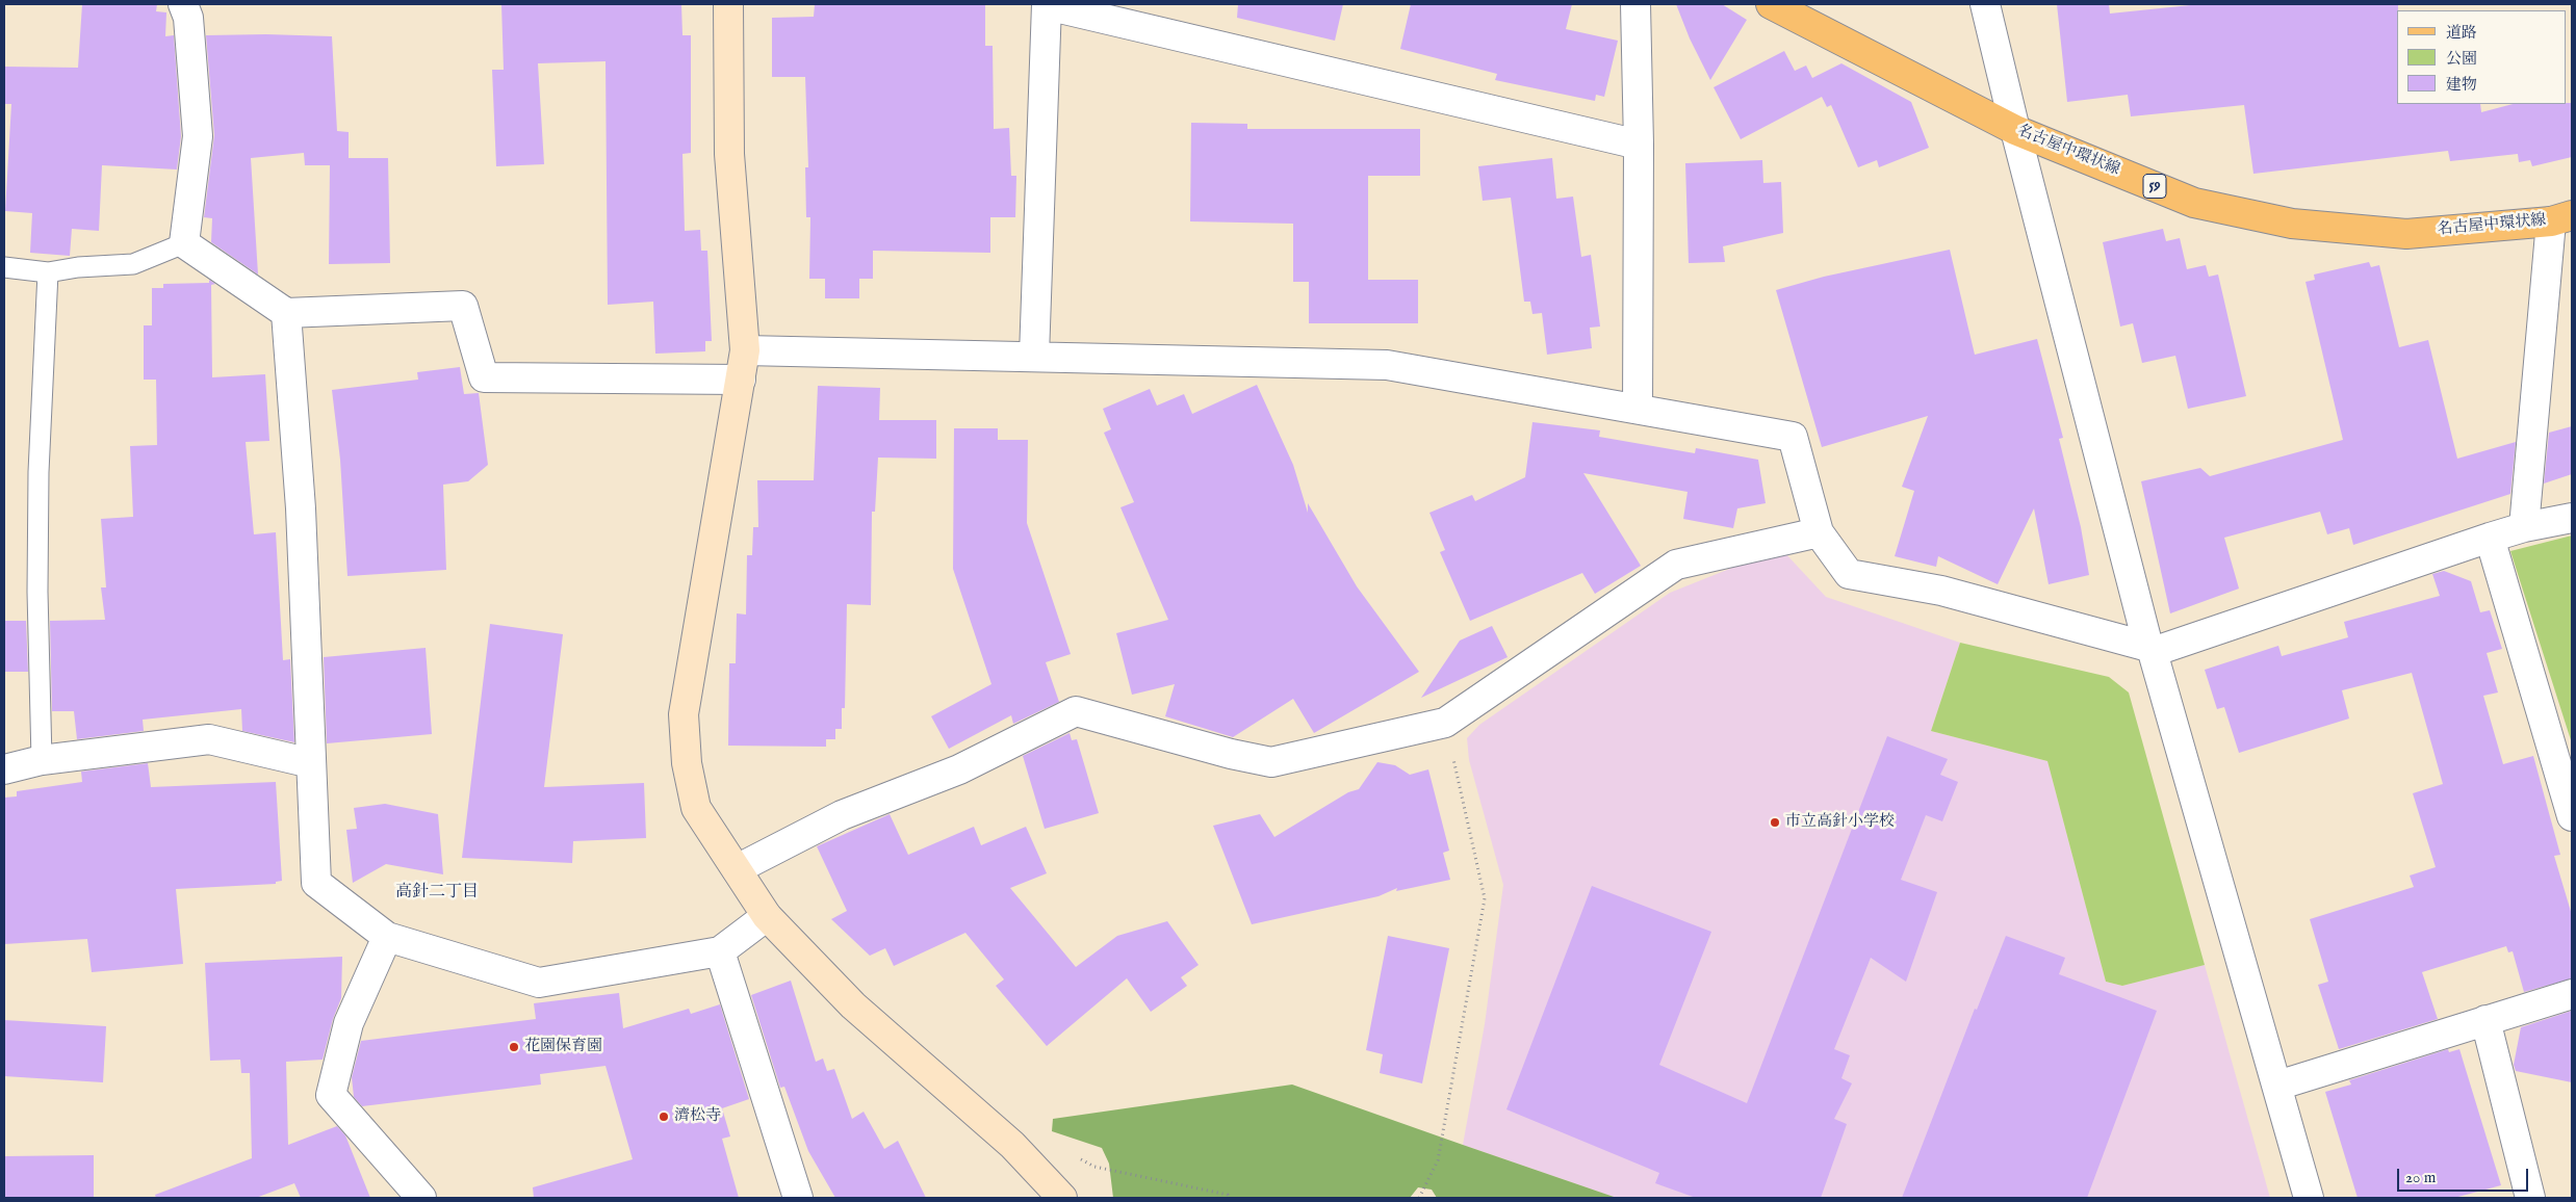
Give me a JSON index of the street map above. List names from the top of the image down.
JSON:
{
  "streets": {
    "main road": ["名古屋中環状線", "59"]
  },
  "districts": ["高針二丁目"],
  "places": ["市立高針小学校", "花園保育園", "濟松寺"],
  "legend": ["道路", "公園", "建物"],
  "scale_bar": "20 m"
}
